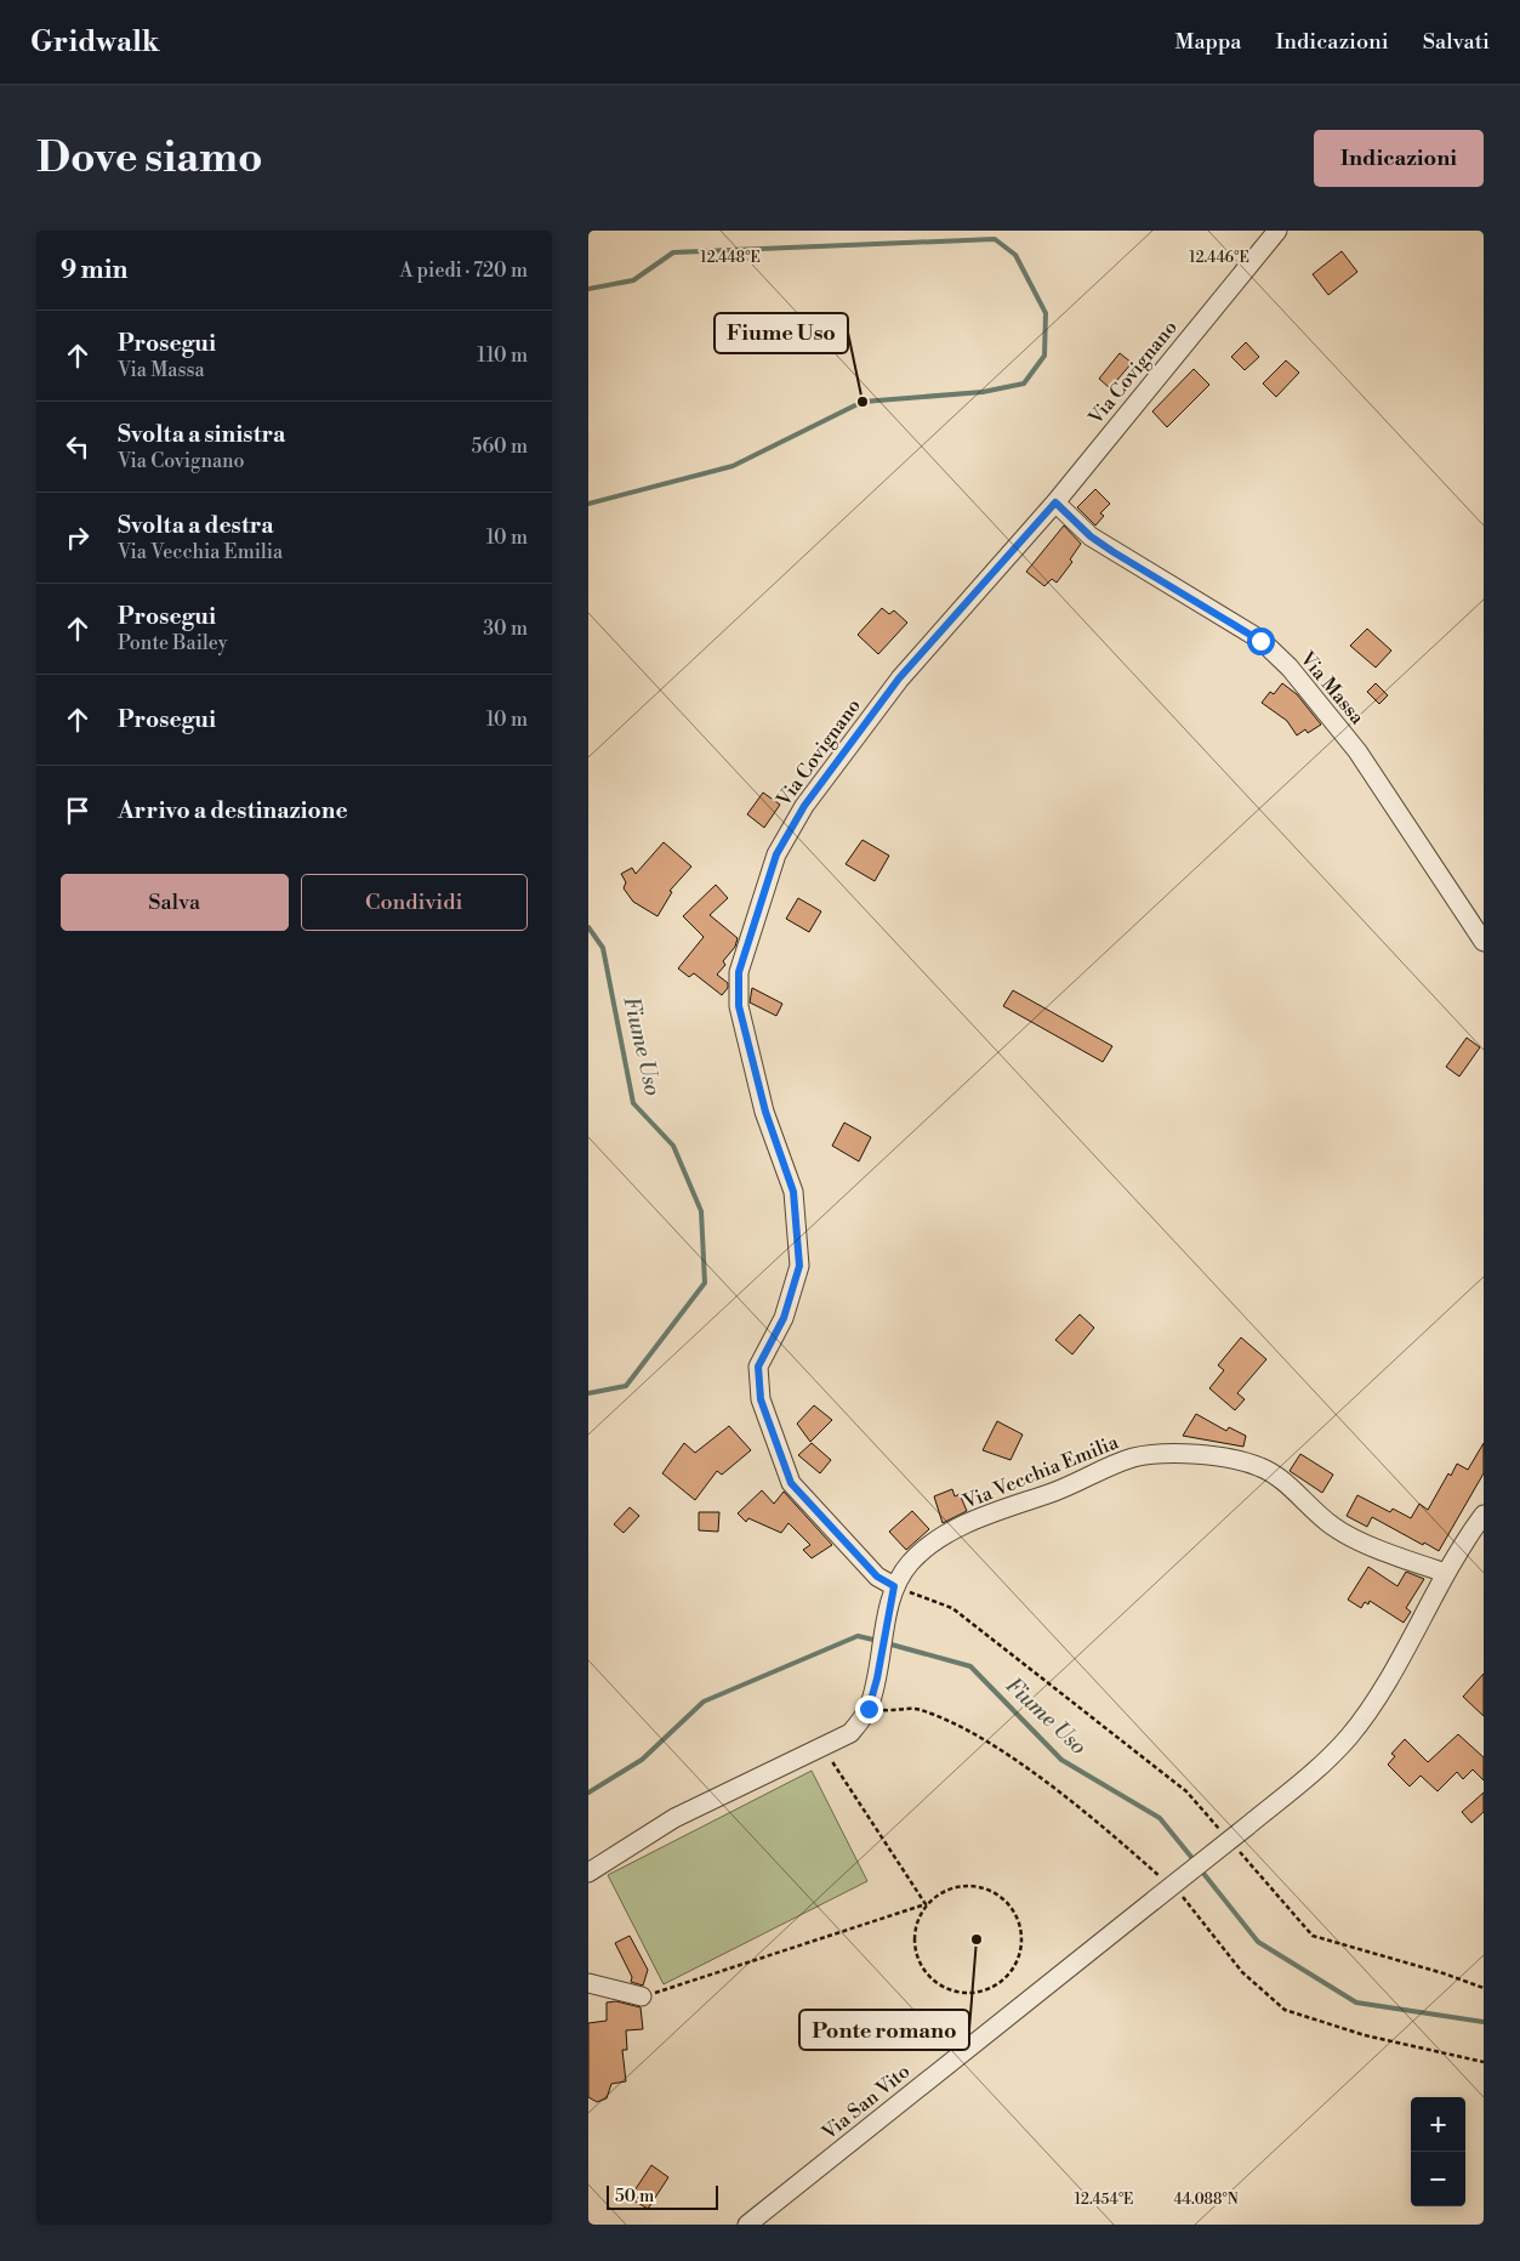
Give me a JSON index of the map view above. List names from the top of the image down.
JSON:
{
  "streets": {
    "street": [
      "Via Covignano",
      "Via Massa",
      "Via Vecchia Emilia",
      "Via San Vito"
    ]
  },
  "crossings": [
    ["Via Covignano", "Via Massa"],
    ["Via Covignano", "Via Vecchia Emilia"],
    ["Via Vecchia Emilia", "Via San Vito"]
  ],
  "water": ["Fiume Uso"],
  "places": ["Fiume Uso", "Ponte romano"],
  "scale_bar": "50 m",
  "page": {
    "header": "Gridwalk",
    "nav": ["Mappa", "Indicazioni", "Salvati"],
    "buttons": [
      "Indicazioni",
      ["Salva", "Condividi"]
    ],
    "title": "Dove siamo",
    "heading": ["9 min", "A piedi · 720 m"],
    "list": [
      ["Prosegui", "Via Massa", "110 m"],
      ["Svolta a sinistra", "Via Covignano", "560 m"],
      ["Svolta a destra", "Via Vecchia Emilia", "10 m"],
      ["Prosegui", "Ponte Bailey", "30 m"],
      ["Prosegui", "10 m"],
      "Arrivo a destinazione"
    ],
    "map_buttons": ["+", "−"],
    "scale": "50 m"
  },
  "coordinates": [
    "12.448°E",
    "12.446°E",
    "12.454°E",
    "44.088°N"
  ]
}
